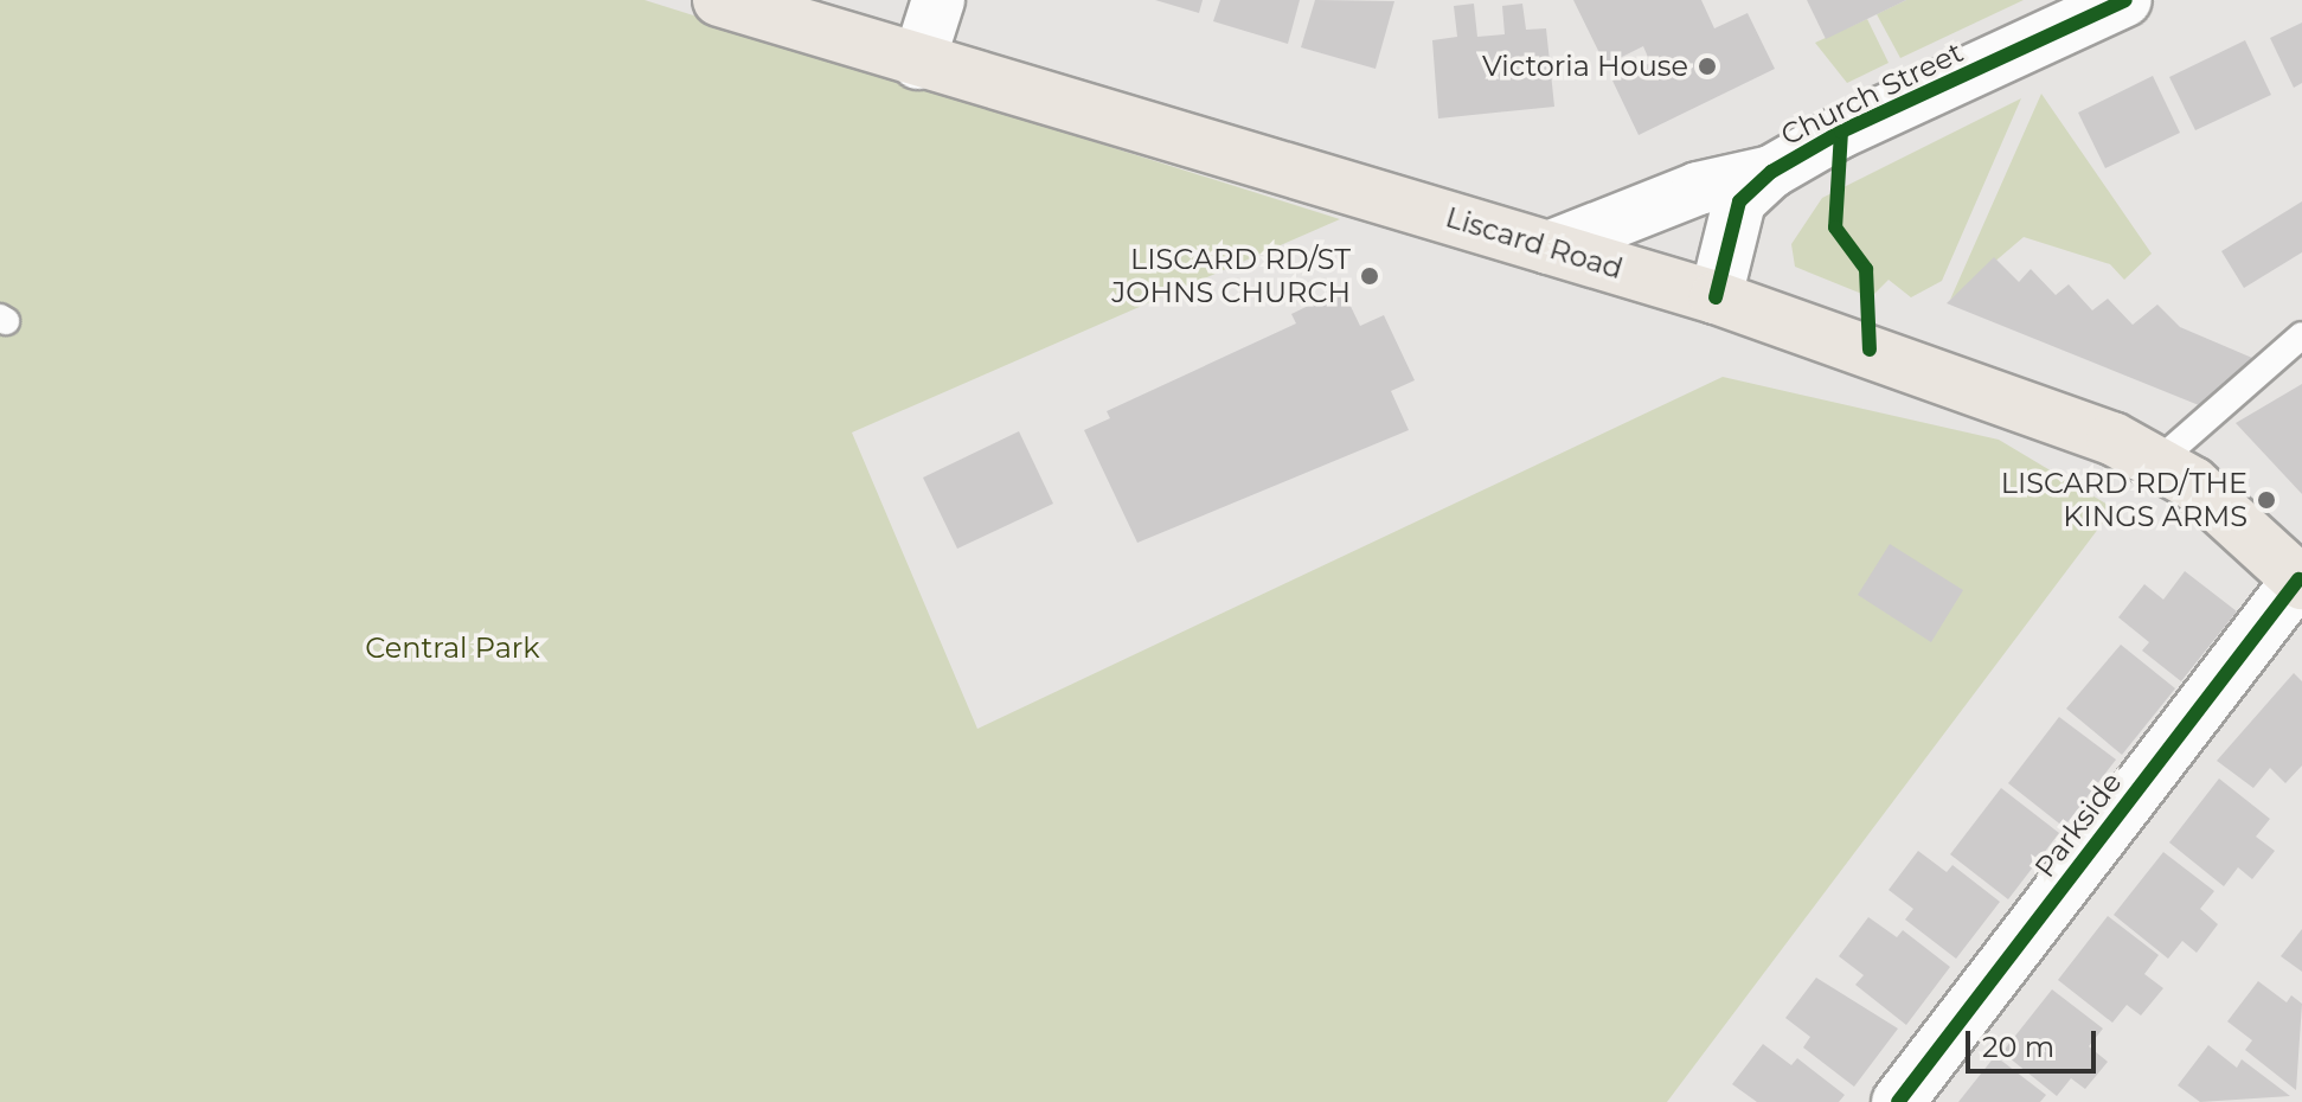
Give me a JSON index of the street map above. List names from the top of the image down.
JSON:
{
  "streets": {
    "main road": ["Liscard Road"],
    "street": ["Church Street", "Parkside"]
  },
  "crossings": [
    ["Church Street", "Liscard Road"],
    ["Liscard Road", "Parkside"]
  ],
  "parks": ["Central Park"],
  "places": ["Victoria House", "LISCARD RD/ST JOHNS CHURCH", "LISCARD RD/THE KINGS ARMS"],
  "scale_bar": "20 m"
}
